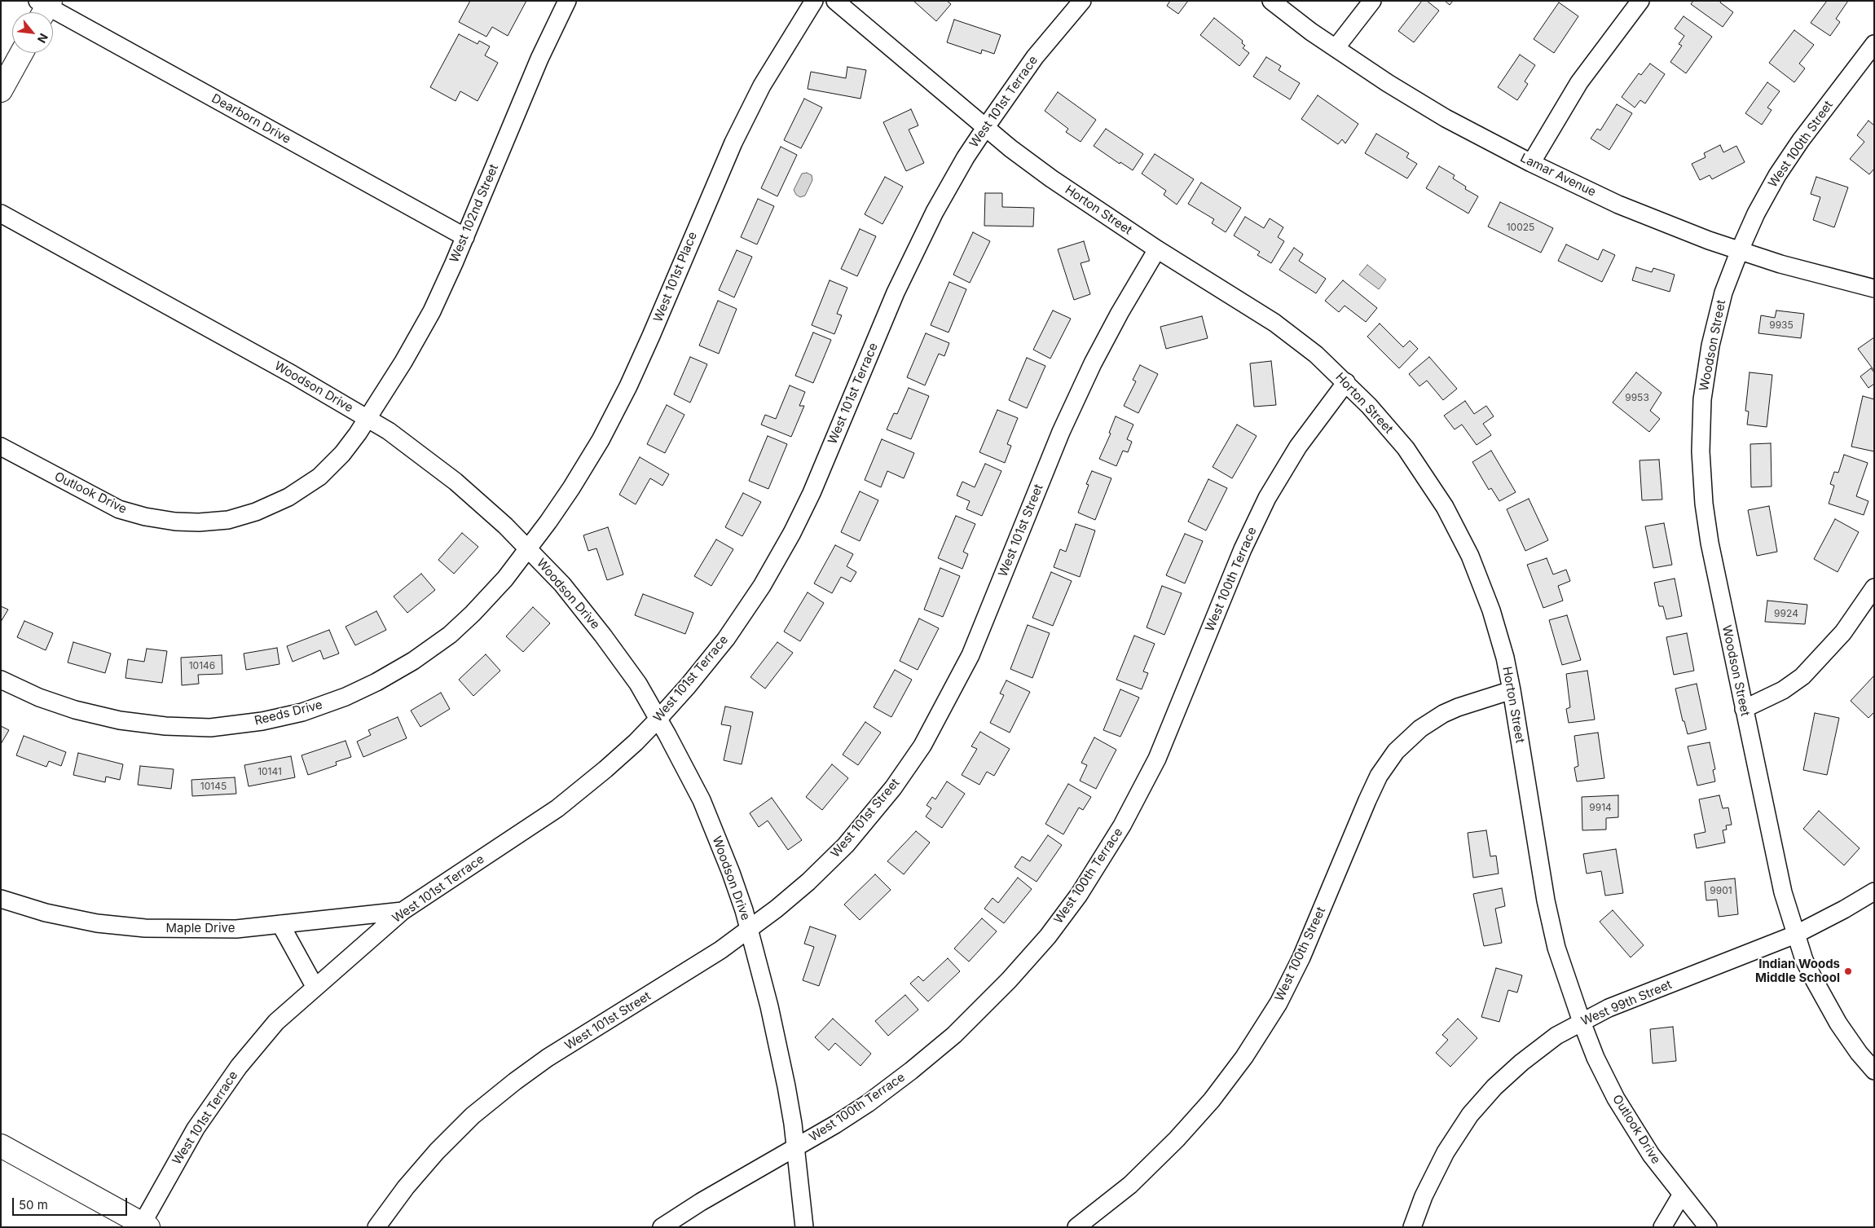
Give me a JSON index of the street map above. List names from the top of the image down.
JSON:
{
  "streets": {
    "street": [
      "West 101st Terrace",
      "Dearborn Drive",
      "West 100th Street",
      "Lamar Avenue",
      "Horton Street",
      "West 102nd Street",
      "West 101st Place",
      "Woodson Street",
      "Woodson Drive",
      "Outlook Drive",
      "West 101st Street",
      "West 100th Terrace",
      "Reeds Drive",
      "Maple Drive",
      "West 99th Street"
    ]
  },
  "crossings": [
    ["West 101st Terrace", "Horton Street"],
    ["West 101st Terrace", "Woodson Drive"],
    ["West 101st Terrace", "Maple Drive"],
    ["Dearborn Drive", "West 102nd Street"],
    ["West 100th Street", "Lamar Avenue"],
    ["West 100th Street", "Horton Street"],
    ["West 100th Street", "Woodson Street"],
    ["Lamar Avenue", "Woodson Street"],
    ["Horton Street", "Outlook Drive"],
    ["Horton Street", "West 101st Street"],
    ["Horton Street", "West 100th Terrace"],
    ["Horton Street", "West 99th Street"],
    ["West 102nd Street", "Woodson Drive"],
    ["West 102nd Street", "Outlook Drive"],
    ["West 101st Place", "Woodson Drive"],
    ["West 101st Place", "Reeds Drive"],
    ["Woodson Street", "West 99th Street"],
    ["Woodson Drive", "Outlook Drive"],
    ["Woodson Drive", "West 101st Street"],
    ["Woodson Drive", "West 100th Terrace"],
    ["Woodson Drive", "Reeds Drive"],
    ["Outlook Drive", "West 99th Street"]
  ],
  "places": ["Indian Woods Middle School"],
  "house_numbers": [
    "10025",
    "9935",
    "9953",
    "9924",
    "10146",
    "10141",
    "10145",
    "9914",
    "9901"
  ],
  "scale_bar": "50 m",
  "north": "bottom right"
}
